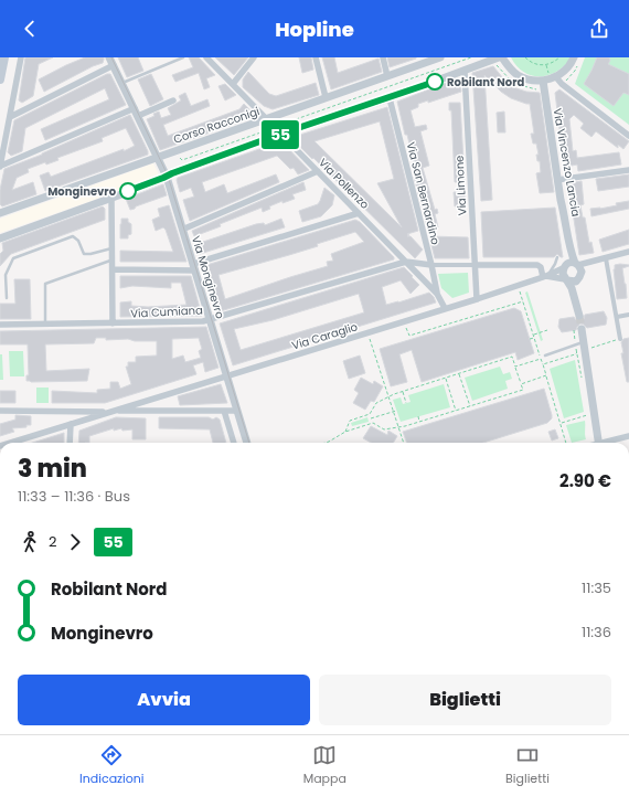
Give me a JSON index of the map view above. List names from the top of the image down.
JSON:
{
  "streets": {
    "street": [
      "Corso Racconigi",
      "Via Vincenzo Lancia",
      "Via Pollenzo",
      "Via Limone",
      "Via San Bernardino",
      "Via Monginevro",
      "Via Cumiana",
      "Via Caraglio"
    ]
  },
  "crossings": [
    ["Corso Racconigi", "Via Pollenzo"],
    ["Corso Racconigi", "Via Monginevro"],
    ["Via Vincenzo Lancia", "Via Caraglio"],
    ["Via Pollenzo", "Via San Bernardino"],
    ["Via Pollenzo", "Via Cumiana"],
    ["Via Pollenzo", "Via Caraglio"],
    ["Via Limone", "Via Caraglio"],
    ["Via Monginevro", "Via Cumiana"],
    ["Via Monginevro", "Via Caraglio"]
  ],
  "places": ["Robilant Nord", "Monginevro"],
  "lines": ["bus line 55"],
  "page": {
    "header": "Hopline",
    "on_map": "55",
    "heading": ["3 min", "11:33 – 11:36 · Bus", "2.90 €"],
    "legs": ["2", "55"],
    "list": [
      {
        "name": "Robilant Nord",
        "value": "11:35"
      },
      {
        "name": "Monginevro",
        "value": "11:36"
      }
    ],
    "buttons": ["Avvia", "Biglietti"],
    "tabs": ["Indicazioni", "Mappa", "Biglietti"]
  }
}
